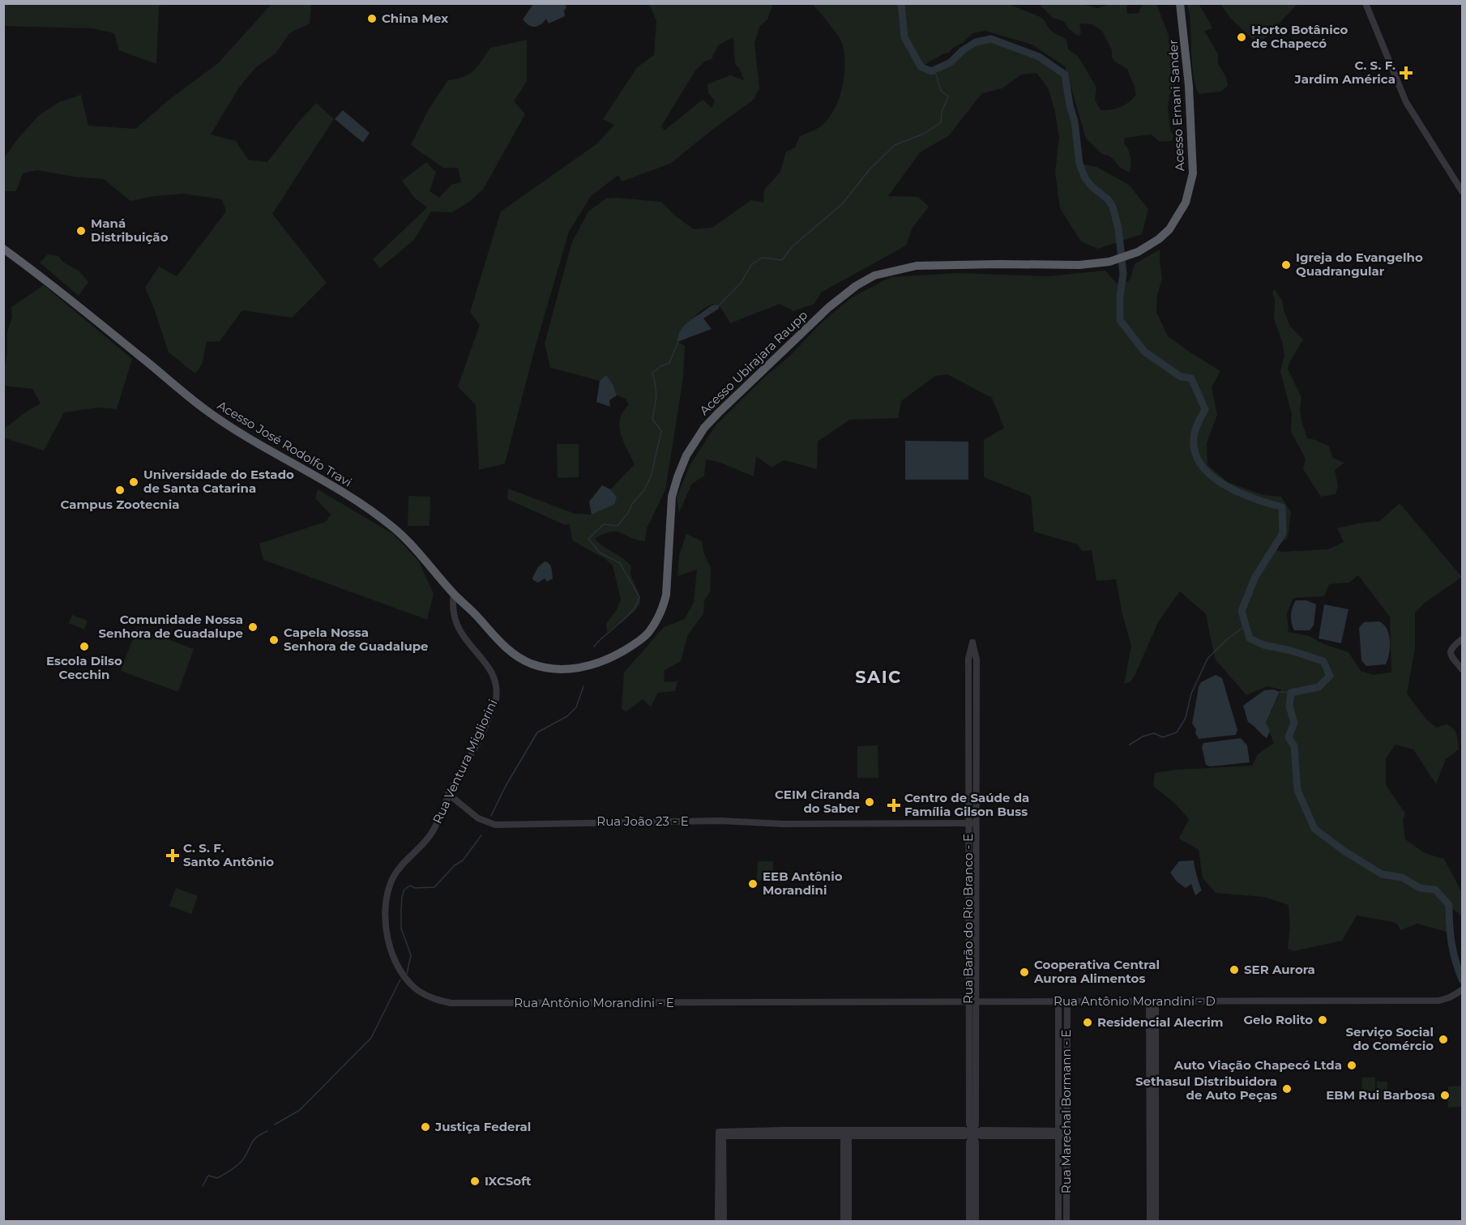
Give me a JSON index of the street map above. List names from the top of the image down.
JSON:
{
  "streets": {
    "highway": ["Acesso Ernani Sander", "Acesso Ubirajara Raupp", "Acesso José Rodolfo Travi"],
    "street": [
      "Rua Ventura Migliorini",
      "Rua João 23 - E",
      "Rua Barão do Rio Branco - E",
      "Rua Antônio Morandini - D",
      "Rua Antônio Morandini - E",
      "Rua Marechal Bormann - E"
    ]
  },
  "crossings": [
    ["Acesso Ernani Sander", "Acesso Ubirajara Raupp"],
    ["Acesso Ubirajara Raupp", "Acesso José Rodolfo Travi"],
    ["Acesso Ubirajara Raupp", "Rua Ventura Migliorini"],
    ["Acesso José Rodolfo Travi", "Rua Ventura Migliorini"],
    ["Rua Ventura Migliorini", "Rua João 23 - E"],
    ["Rua Ventura Migliorini", "Rua Antônio Morandini - E"],
    ["Rua João 23 - E", "Rua Barão do Rio Branco - E"],
    ["Rua Barão do Rio Branco - E", "Rua Antônio Morandini - D"],
    ["Rua Antônio Morandini - D", "Rua Antônio Morandini - E"],
    ["Rua Antônio Morandini - D", "Rua Marechal Bormann - E"]
  ],
  "districts": ["SAIC"],
  "places": {
    "other": [
      "China Mex",
      "Horto Botânico de Chapecó",
      "Maná Distribuição",
      "Igreja do Evangelho Quadrangular",
      "Universidade do Estado de Santa Catarina",
      "Campus Zootecnia",
      "Comunidade Nossa Senhora de Guadalupe",
      "Capela Nossa Senhora de Guadalupe",
      "Escola Dilso Cecchin",
      "CEIM Ciranda do Saber",
      "EEB Antônio Morandini",
      "SER Aurora",
      "Cooperativa Central Aurora Alimentos",
      "Gelo Rolito",
      "Residencial Alecrim",
      "Serviço Social do Comércio",
      "Auto Viação Chapecó Ltda",
      "Sethasul Distribuidora de Auto Peças",
      "EBM Rui Barbosa",
      "Justiça Federal",
      "IXCSoft"
    ],
    "health": ["C. S. F. Jardim América", "Centro de Saúde da Família Gilson Buss", "C. S. F. Santo Antônio"]
  }
}
